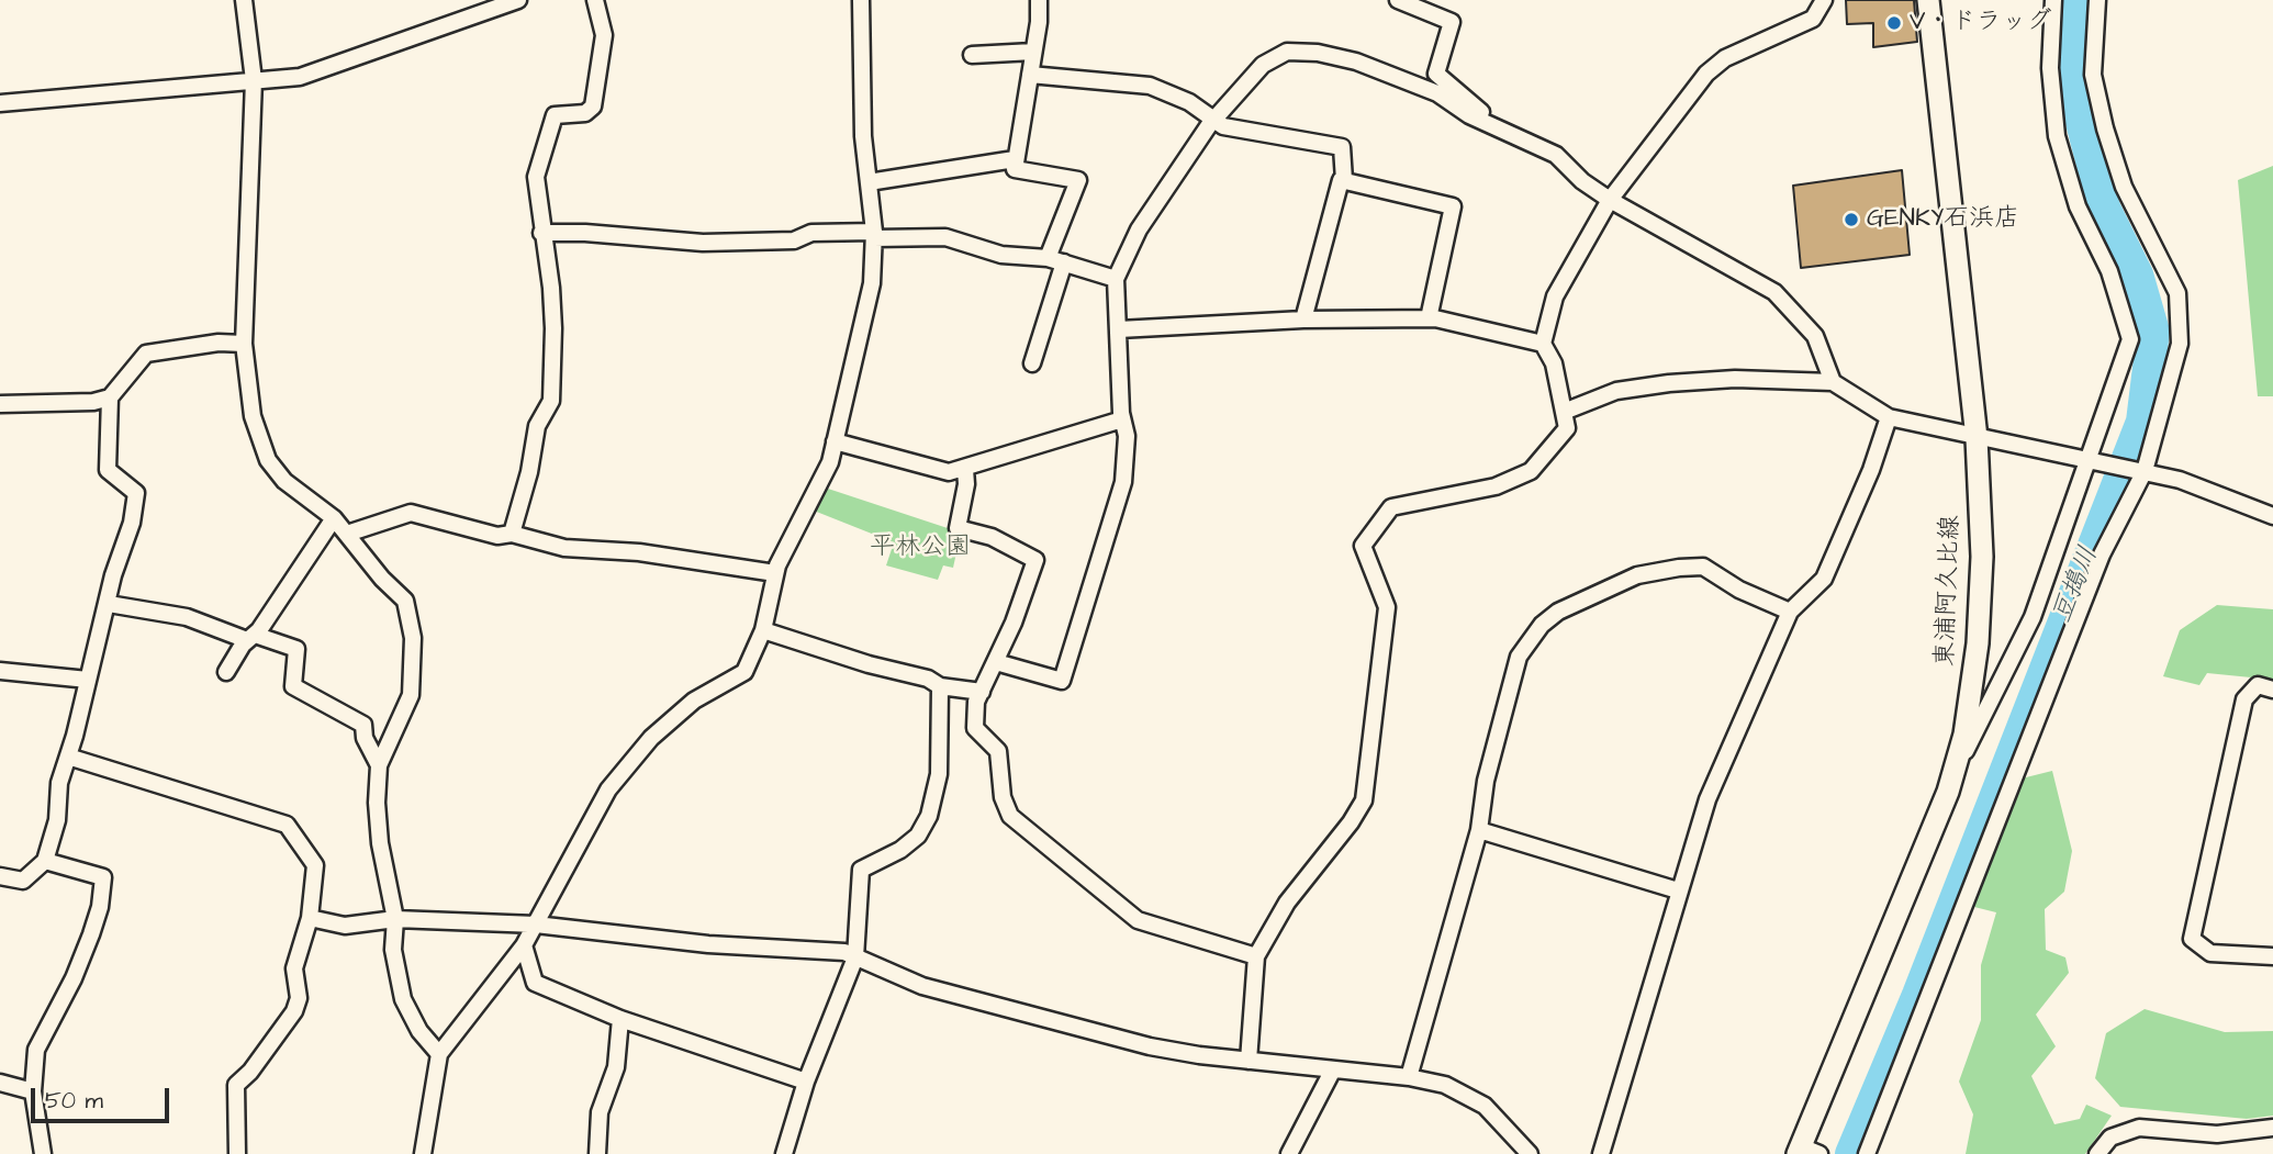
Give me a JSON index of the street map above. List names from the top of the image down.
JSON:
{
  "streets": {
    "main road": ["東浦阿久比線"]
  },
  "water": ["豆搗川"],
  "parks": ["平林公園"],
  "places": ["V・ドラッグ", "GENKY石浜店"],
  "scale_bar": "50 m"
}
